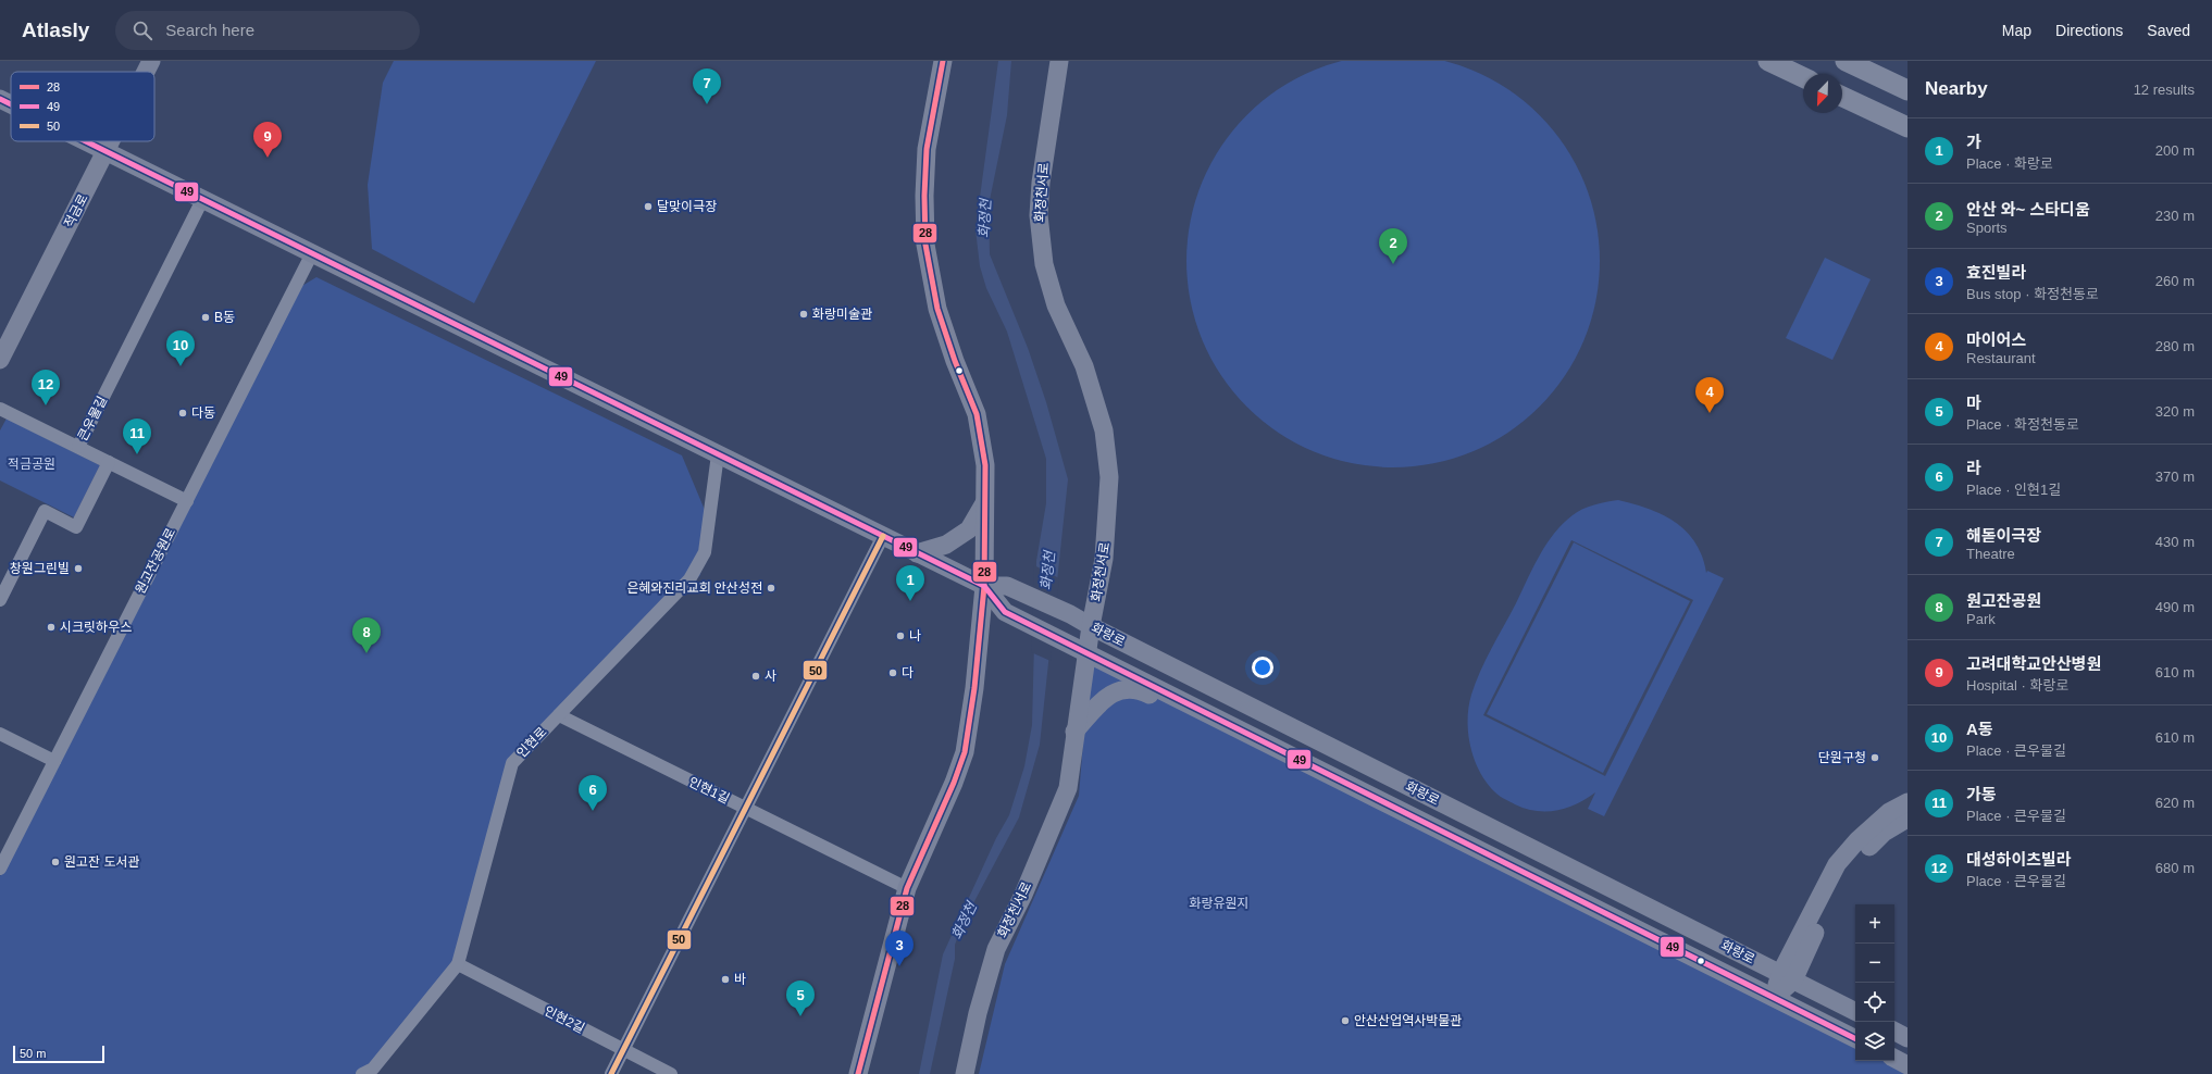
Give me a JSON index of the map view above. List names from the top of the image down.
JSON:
{
  "streets": {
    "street": [
      "화정천서로",
      "적금로",
      "큰우물길",
      "원고잔공원로",
      "화랑로",
      "인현로",
      "인현1길",
      "인현2길"
    ]
  },
  "crossings": [
    ["화정천서로", "화랑로"],
    ["적금로", "화랑로"],
    ["큰우물길", "원고잔공원로"],
    ["큰우물길", "화랑로"],
    ["원고잔공원로", "화랑로"],
    ["화랑로", "인현로"],
    ["인현로", "인현1길"],
    ["인현로", "인현2길"]
  ],
  "water": ["화정천"],
  "parks": ["적금공원", "화랑유원지"],
  "places": [
    "달맞이극장",
    "화랑미술관",
    "B동",
    "다동",
    "창원그린빌",
    "은혜와진리교회 안산성전",
    "시크릿하우스",
    "나",
    "다",
    "사",
    "단원구청",
    "원고잔 도서관",
    "바",
    "안산산업역사박물관"
  ],
  "lines": ["transit line 28", "transit line 49", "transit line 50"],
  "legend": ["28", "49", "50"],
  "scale_bar": "50 m",
  "north": "bottom left",
  "page": {
    "header": "Atlasly",
    "search": "Search here",
    "nav": ["Map", "Directions", "Saved"],
    "heading": ["Nearby", "12 results"],
    "pins": [
      "7",
      "9",
      "2",
      "10",
      "12",
      "4",
      "11",
      "1",
      "8",
      "6",
      "3",
      "5"
    ],
    "list": [
      {
        "mark": "1",
        "name": "가",
        "note": "Place · 화랑로",
        "value": "200 m"
      },
      {
        "mark": "2",
        "name": "안산 와~ 스타디움",
        "note": "Sports",
        "value": "230 m"
      },
      {
        "mark": "3",
        "name": "효진빌라",
        "note": "Bus stop · 화정천동로",
        "value": "260 m"
      },
      {
        "mark": "4",
        "name": "마이어스",
        "note": "Restaurant",
        "value": "280 m"
      },
      {
        "mark": "5",
        "name": "마",
        "note": "Place · 화정천동로",
        "value": "320 m"
      },
      {
        "mark": "6",
        "name": "라",
        "note": "Place · 인현1길",
        "value": "370 m"
      },
      {
        "mark": "7",
        "name": "해돋이극장",
        "note": "Theatre",
        "value": "430 m"
      },
      {
        "mark": "8",
        "name": "원고잔공원",
        "note": "Park",
        "value": "490 m"
      },
      {
        "mark": "9",
        "name": "고려대학교안산병원",
        "note": "Hospital · 화랑로",
        "value": "610 m"
      },
      {
        "mark": "10",
        "name": "A동",
        "note": "Place · 큰우물길",
        "value": "610 m"
      },
      {
        "mark": "11",
        "name": "가동",
        "note": "Place · 큰우물길",
        "value": "620 m"
      },
      {
        "mark": "12",
        "name": "대성하이츠빌라",
        "note": "Place · 큰우물길",
        "value": "680 m"
      }
    ],
    "map_buttons": ["+", "−"],
    "scale": "50 m"
  }
}
